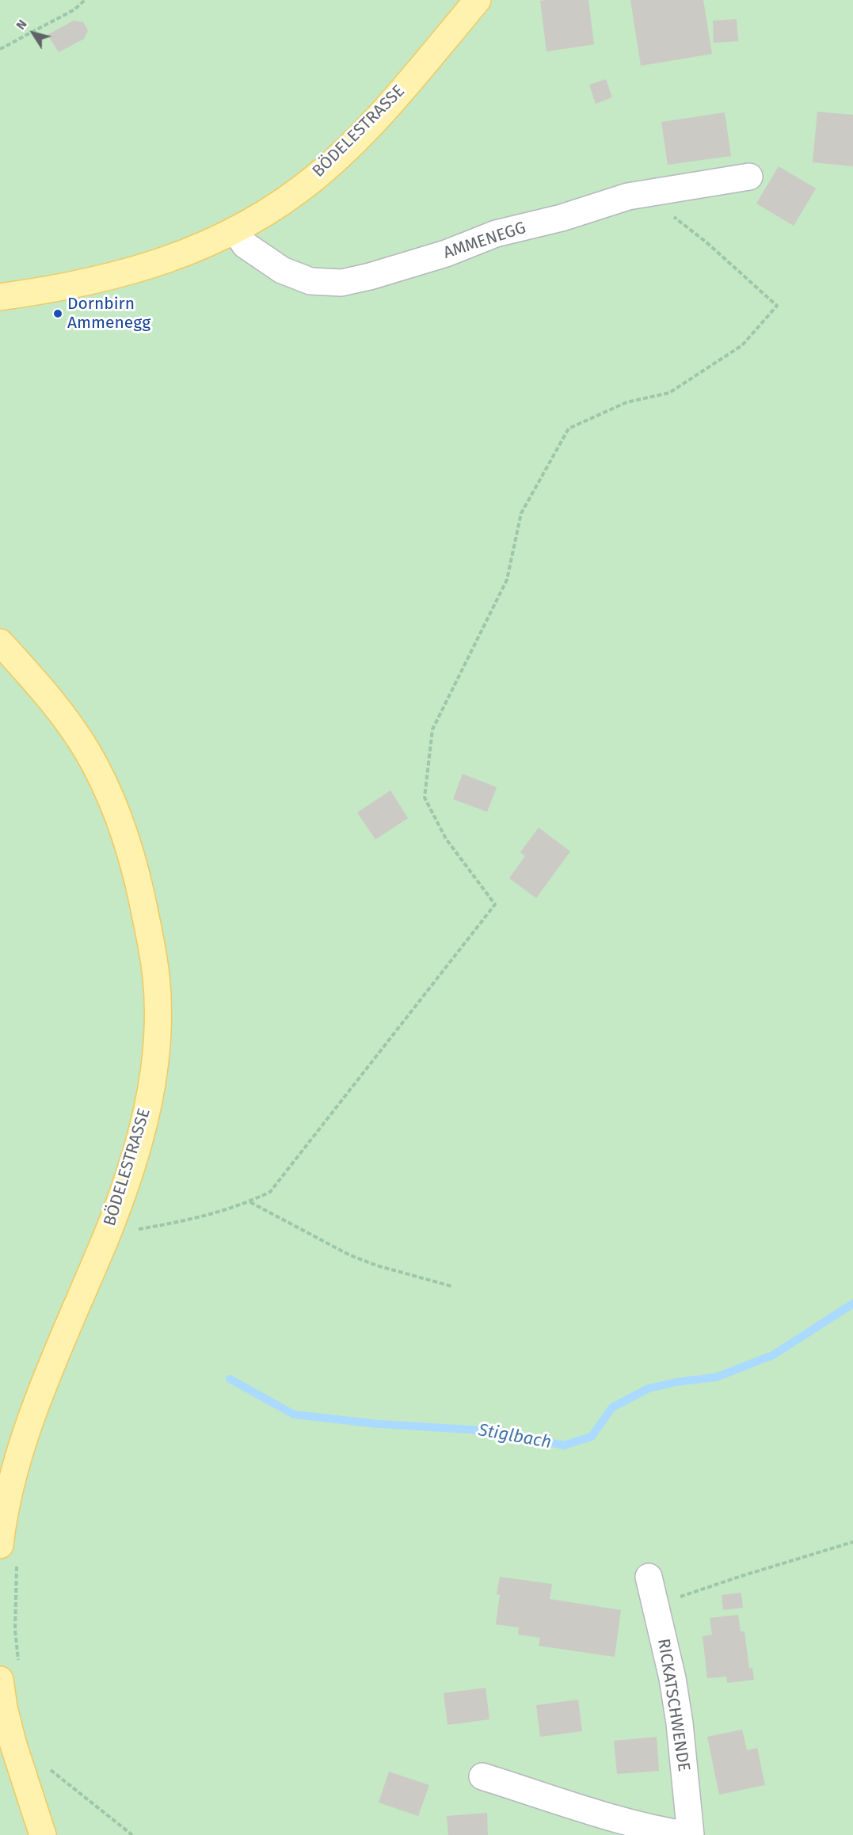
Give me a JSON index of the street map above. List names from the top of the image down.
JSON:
{
  "streets": {
    "main road": ["BÖDELESTRASSE"],
    "street": ["AMMENEGG", "RICKATSCHWENDE"]
  },
  "crossings": [
    ["BÖDELESTRASSE", "AMMENEGG"]
  ],
  "water": ["Stiglbach"],
  "places": ["Dornbirn Ammenegg"],
  "north": "top left"
}
